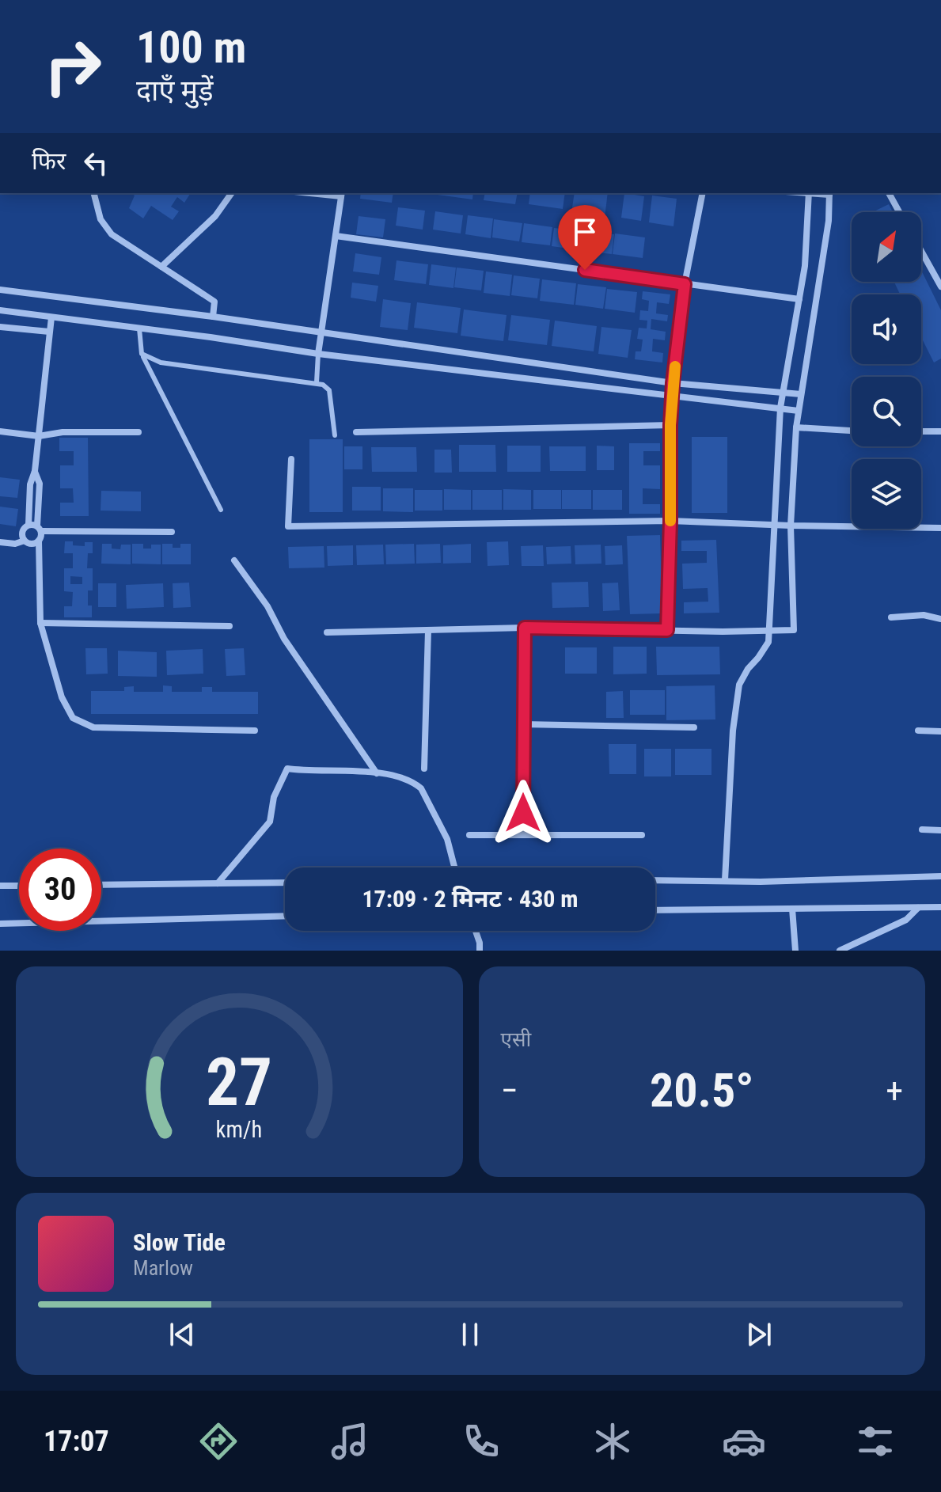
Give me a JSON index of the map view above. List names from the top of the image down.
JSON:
{
  "north": "top right",
  "page": {
    "turn": ["100 m", "दाएँ मुड़ें"],
    "then": "फिर",
    "limit": "30",
    "trip": "17:09 · 2 मिनट · 430 m",
    "tile": "एसी",
    "heat": ["−", "20.5°", "+"],
    "song": ["Slow Tide", "Marlow"],
    "tabs": "17:07",
    "gauge": ["27", "km/h"]
  }
}
